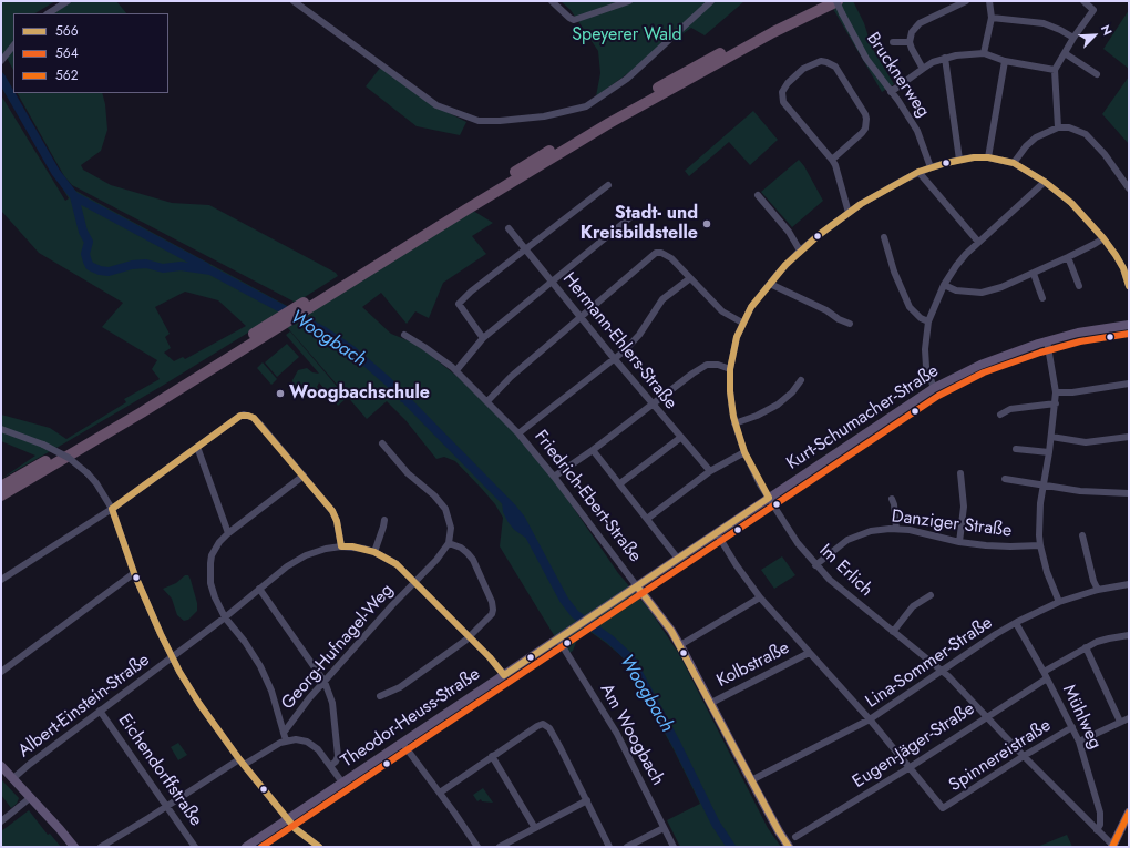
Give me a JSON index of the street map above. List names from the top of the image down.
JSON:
{
  "streets": {
    "main road": ["Kurt-Schumacher-Straße", "Friedrich-Ebert-Straße", "Theodor-Heuss-Straße"],
    "street": [
      "Brucknerweg",
      "Hermann-Ehlers-Straße",
      "Danziger Straße",
      "Im Erlich",
      "Georg-Hufnagel-Weg",
      "Lina-Sommer-Straße",
      "Kolbstraße",
      "Albert-Einstein-Straße",
      "Mühlweg",
      "Am Woogbach",
      "Eugen-Jäger-Straße",
      "Spinnereistraße",
      "Eichendorffstraße"
    ]
  },
  "crossings": [
    ["Brucknerweg", "Im Erlich"],
    ["Kurt-Schumacher-Straße", "Friedrich-Ebert-Straße"],
    ["Kurt-Schumacher-Straße", "Im Erlich"],
    ["Kurt-Schumacher-Straße", "Theodor-Heuss-Straße"],
    ["Friedrich-Ebert-Straße", "Lina-Sommer-Straße"],
    ["Friedrich-Ebert-Straße", "Kolbstraße"],
    ["Friedrich-Ebert-Straße", "Theodor-Heuss-Straße"],
    ["Friedrich-Ebert-Straße", "Eugen-Jäger-Straße"],
    ["Danziger Straße", "Im Erlich"],
    ["Im Erlich", "Lina-Sommer-Straße"],
    ["Im Erlich", "Mühlweg"],
    ["Im Erlich", "Eugen-Jäger-Straße"],
    ["Im Erlich", "Spinnereistraße"],
    ["Georg-Hufnagel-Weg", "Albert-Einstein-Straße"],
    ["Lina-Sommer-Straße", "Mühlweg"],
    ["Albert-Einstein-Straße", "Theodor-Heuss-Straße"],
    ["Albert-Einstein-Straße", "Eichendorffstraße"],
    ["Mühlweg", "Eugen-Jäger-Straße"],
    ["Mühlweg", "Spinnereistraße"],
    ["Theodor-Heuss-Straße", "Am Woogbach"],
    ["Eugen-Jäger-Straße", "Spinnereistraße"]
  ],
  "water": ["Woogbach"],
  "parks": ["Speyerer Wald"],
  "places": ["Stadt- und Kreisbildstelle", "Woogbachschule"],
  "lines": ["transit line 566", "transit line 564", "transit line 562"],
  "legend": ["566", "564", "562"],
  "north": "top right"
}
